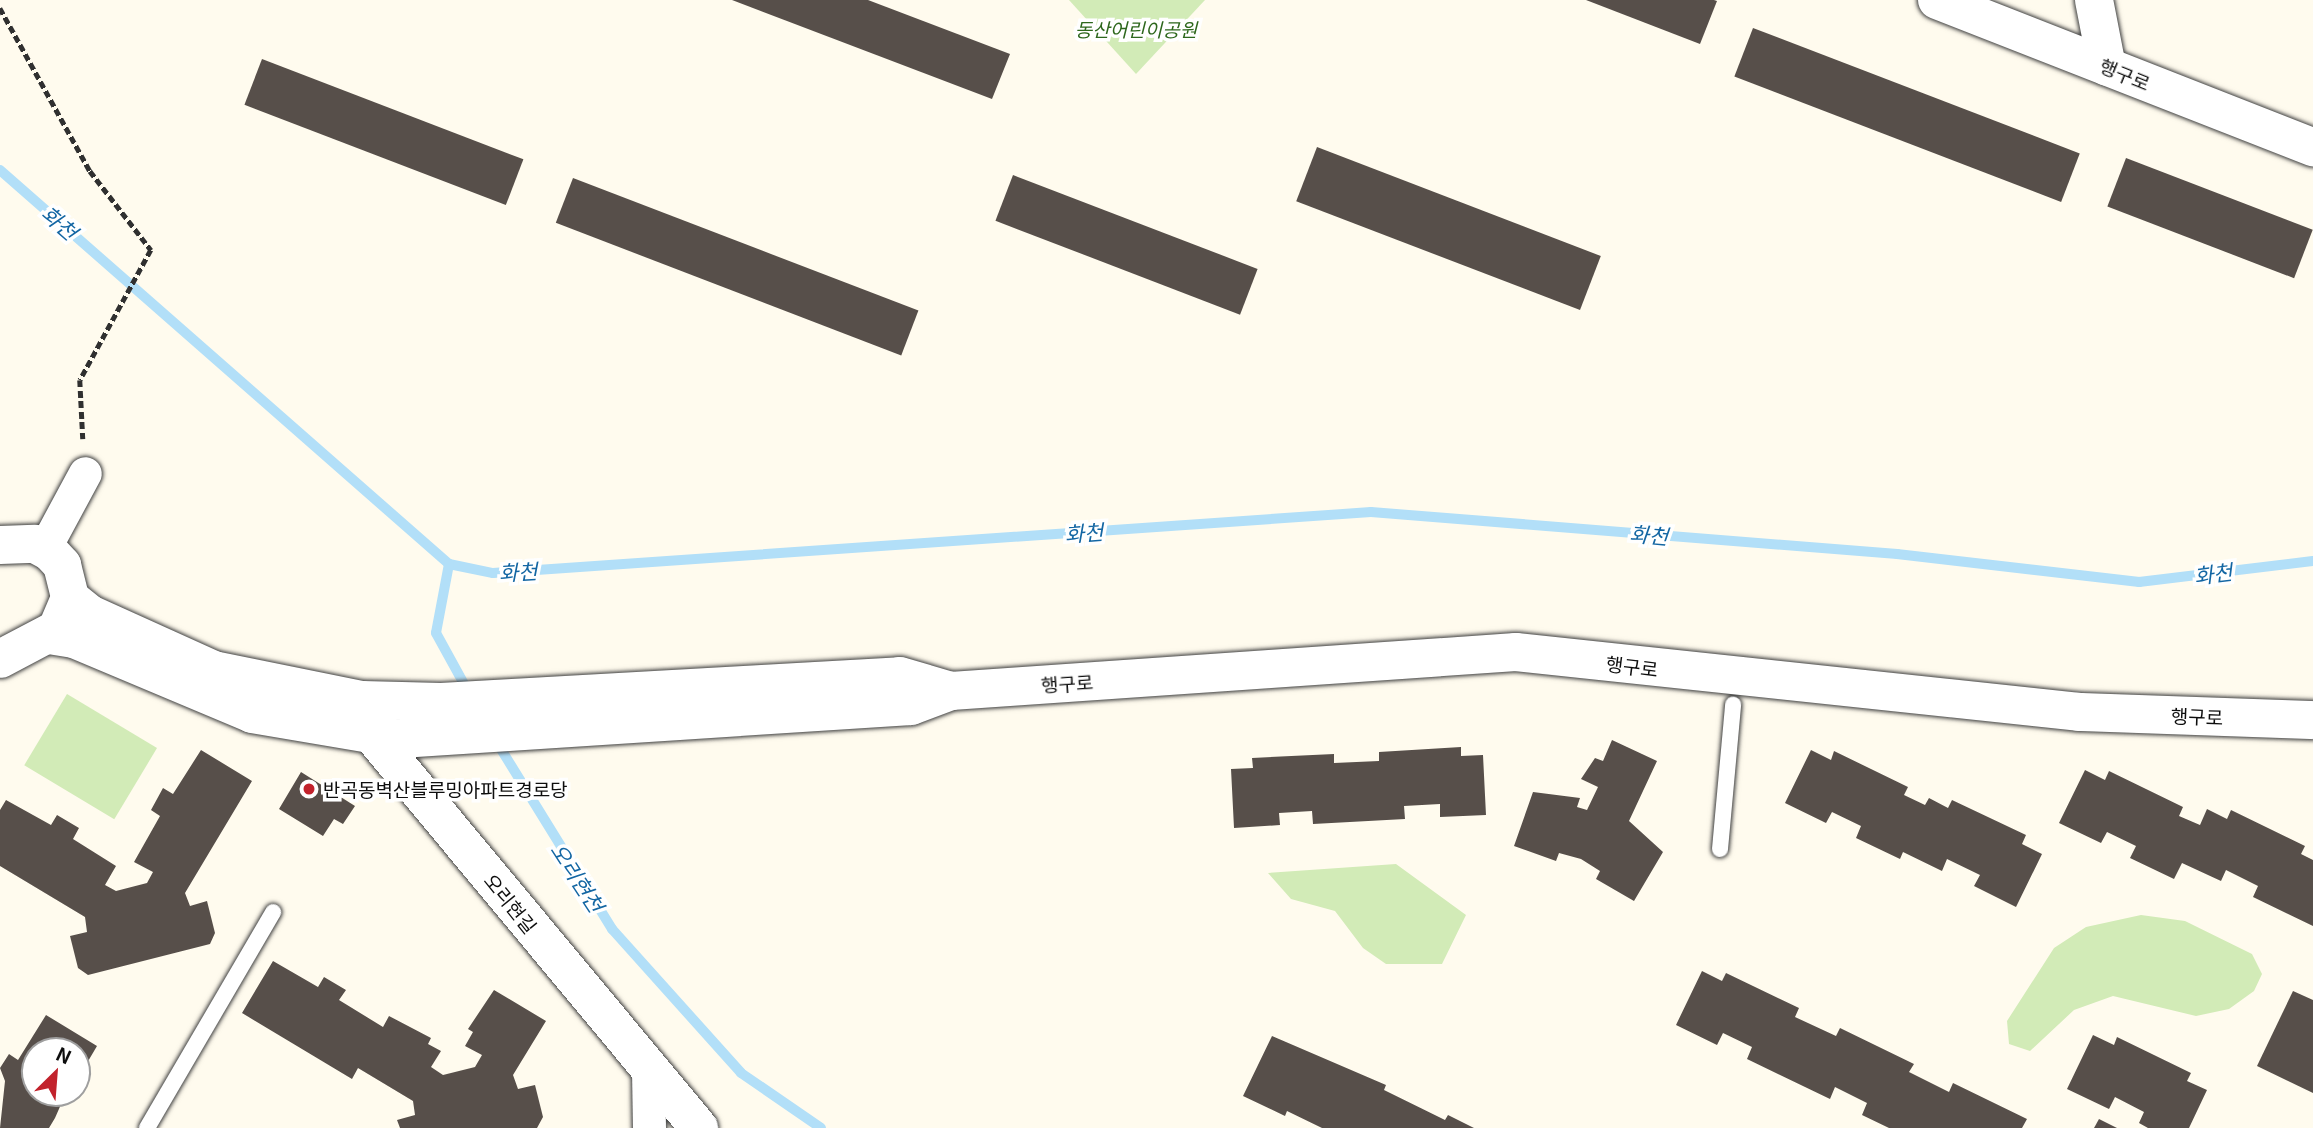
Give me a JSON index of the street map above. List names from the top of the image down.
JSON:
{
  "streets": {
    "street": ["행구로", "오리현길"]
  },
  "water": ["화천", "오리현천"],
  "parks": ["동산어린이공원"],
  "places": ["반곡동벽산블루밍아파트경로당"],
  "north": "top right"
}
